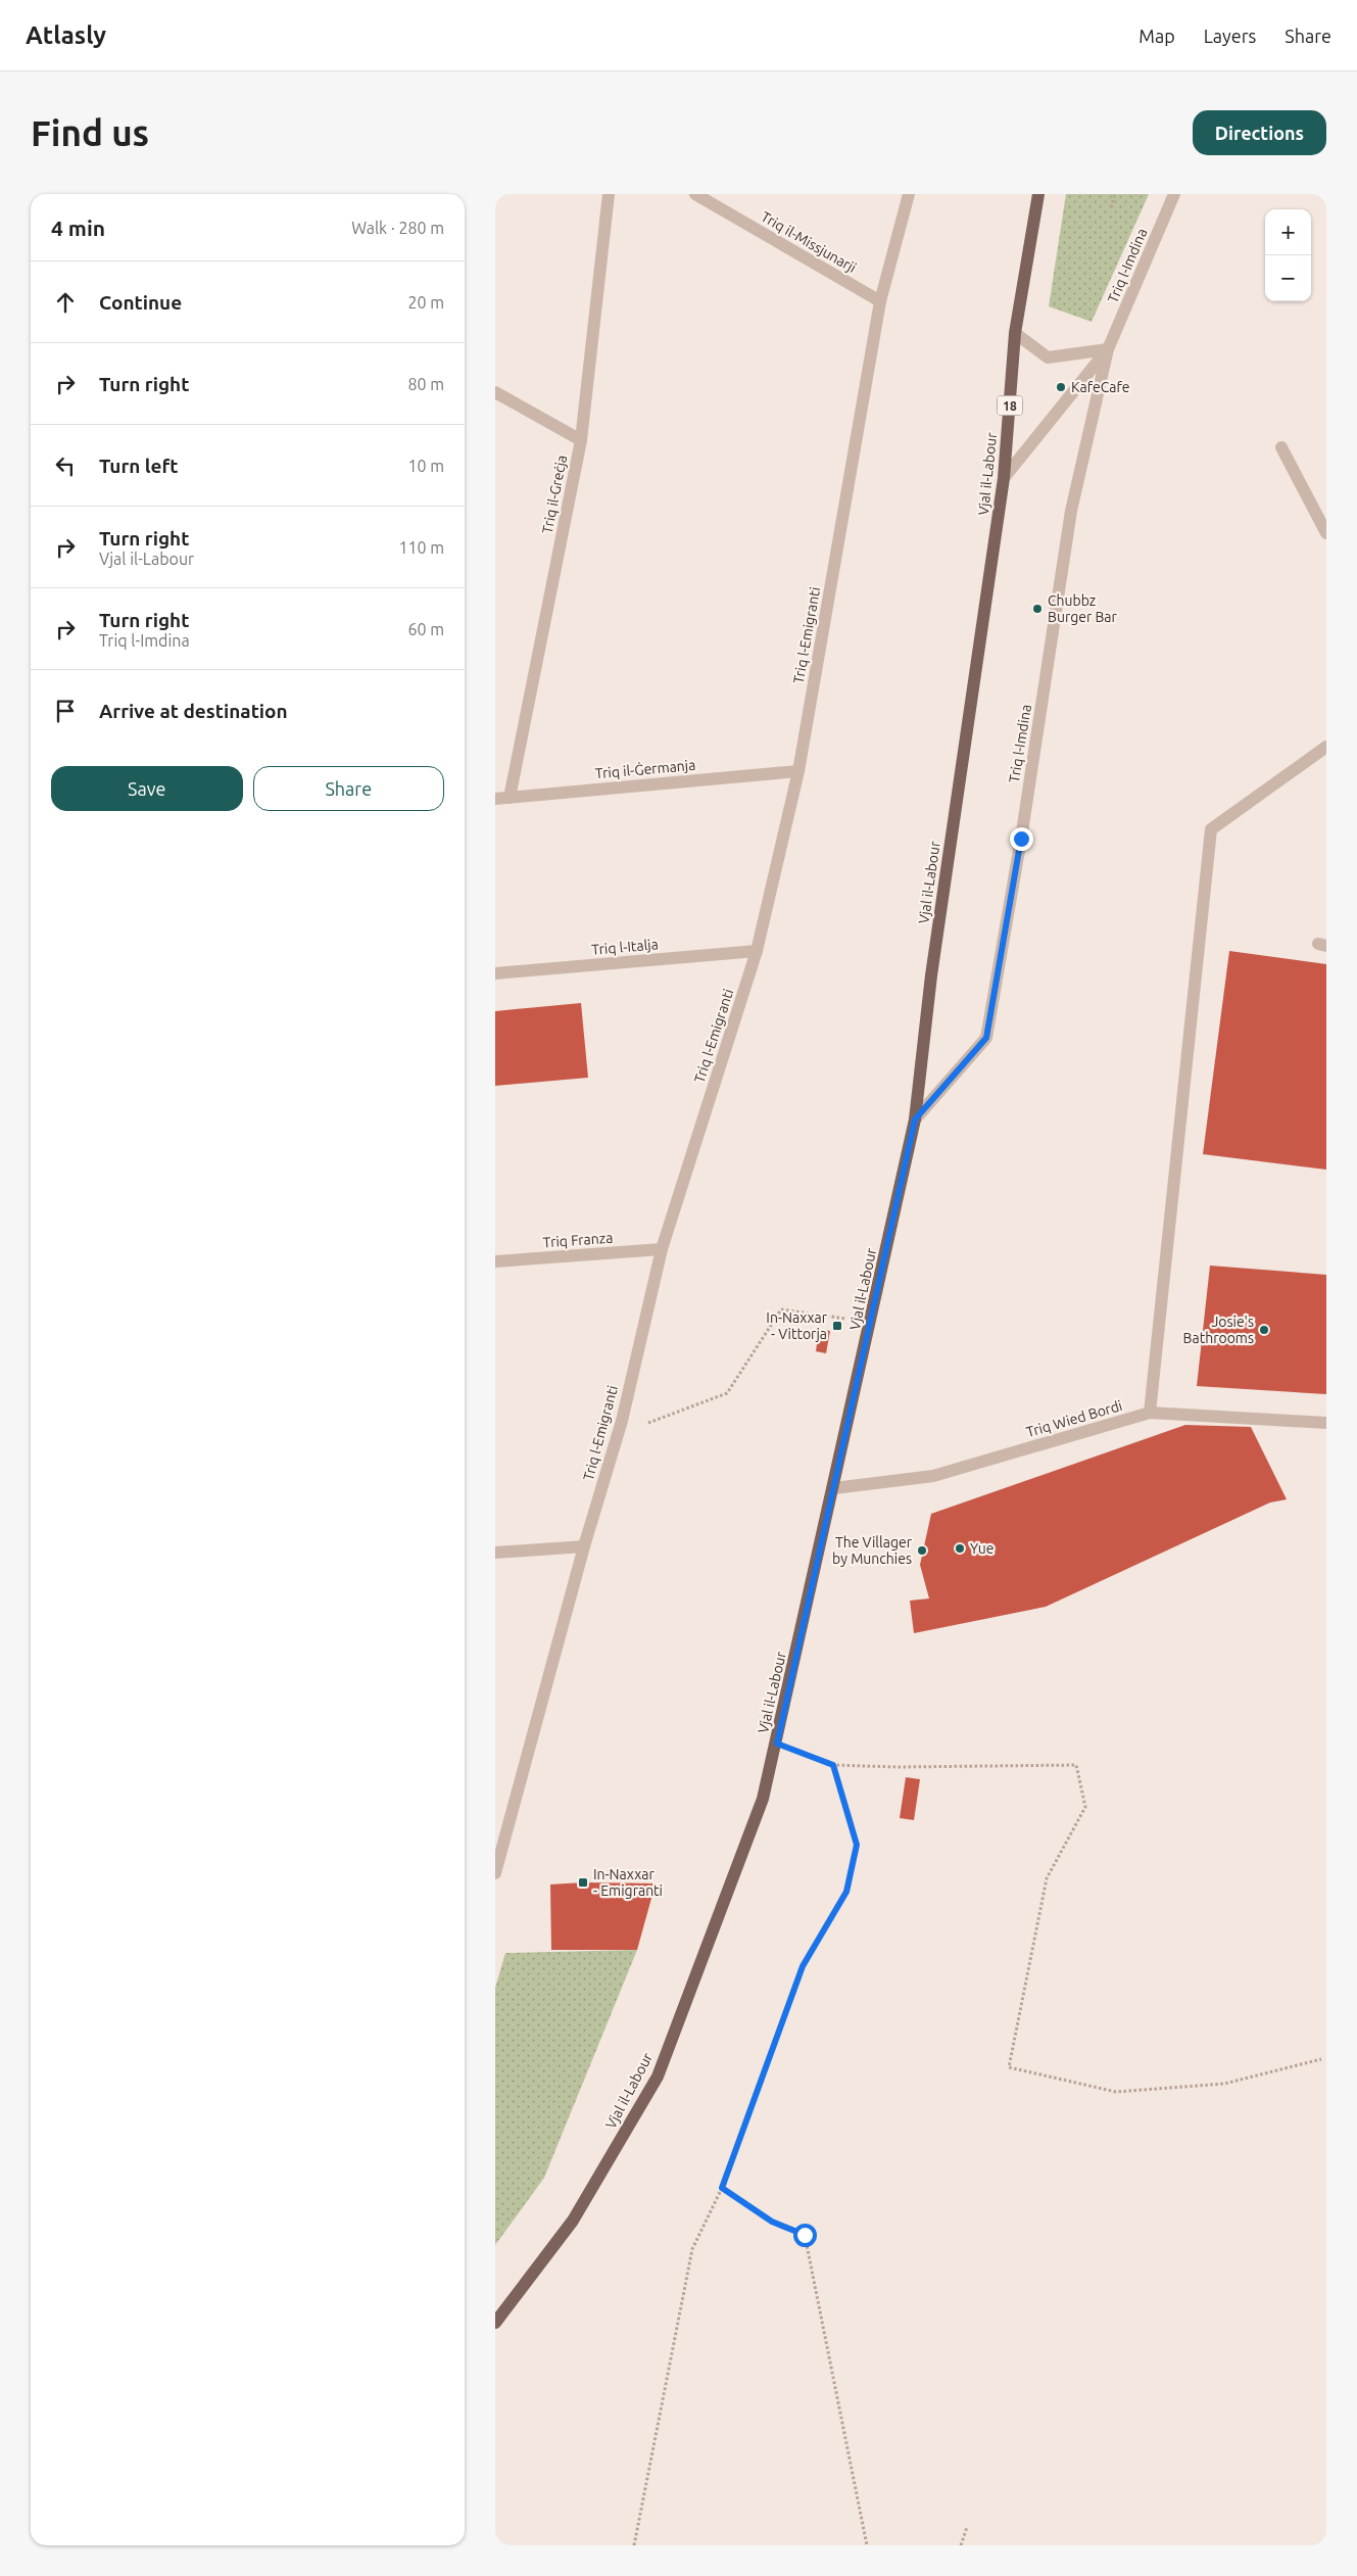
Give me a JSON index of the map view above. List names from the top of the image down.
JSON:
{
  "streets": {
    "main road": ["18", "Vjal il-Labour"],
    "street": [
      "Triq il-Missjunarji",
      "Triq l-Imdina",
      "Triq il-Greċja",
      "Triq l-Emigranti",
      "Triq il-Ġermanja",
      "Triq l-Italja",
      "Triq Franza",
      "Triq Wied Bordi"
    ]
  },
  "crossings": [
    ["Triq il-Missjunarji", "Triq l-Emigranti"],
    ["Triq l-Imdina", "Vjal il-Labour"],
    ["Vjal il-Labour", "Triq Wied Bordi"],
    ["Triq il-Greċja", "Triq il-Ġermanja"],
    ["Triq l-Emigranti", "Triq il-Ġermanja"],
    ["Triq l-Emigranti", "Triq l-Italja"],
    ["Triq l-Emigranti", "Triq Franza"]
  ],
  "places": {
    "other": [
      "KafeCafe",
      "Chubbz Burger Bar",
      "Josie's Bathrooms",
      "Yue",
      "The Villager by Munchies"
    ],
    "transit": ["In-Naxxar - Vittorja", "In-Naxxar - Emigranti"]
  },
  "page": {
    "header": "Atlasly",
    "nav": ["Map", "Layers", "Share"],
    "buttons": [
      "Directions",
      ["Save", "Share"]
    ],
    "title": "Find us",
    "heading": ["4 min", "Walk · 280 m"],
    "map_buttons": ["+", "−"],
    "list": [
      ["Continue", "20 m"],
      ["Turn right", "80 m"],
      ["Turn left", "10 m"],
      ["Turn right", "Vjal il-Labour", "110 m"],
      ["Turn right", "Triq l-Imdina", "60 m"],
      "Arrive at destination"
    ]
  }
}
